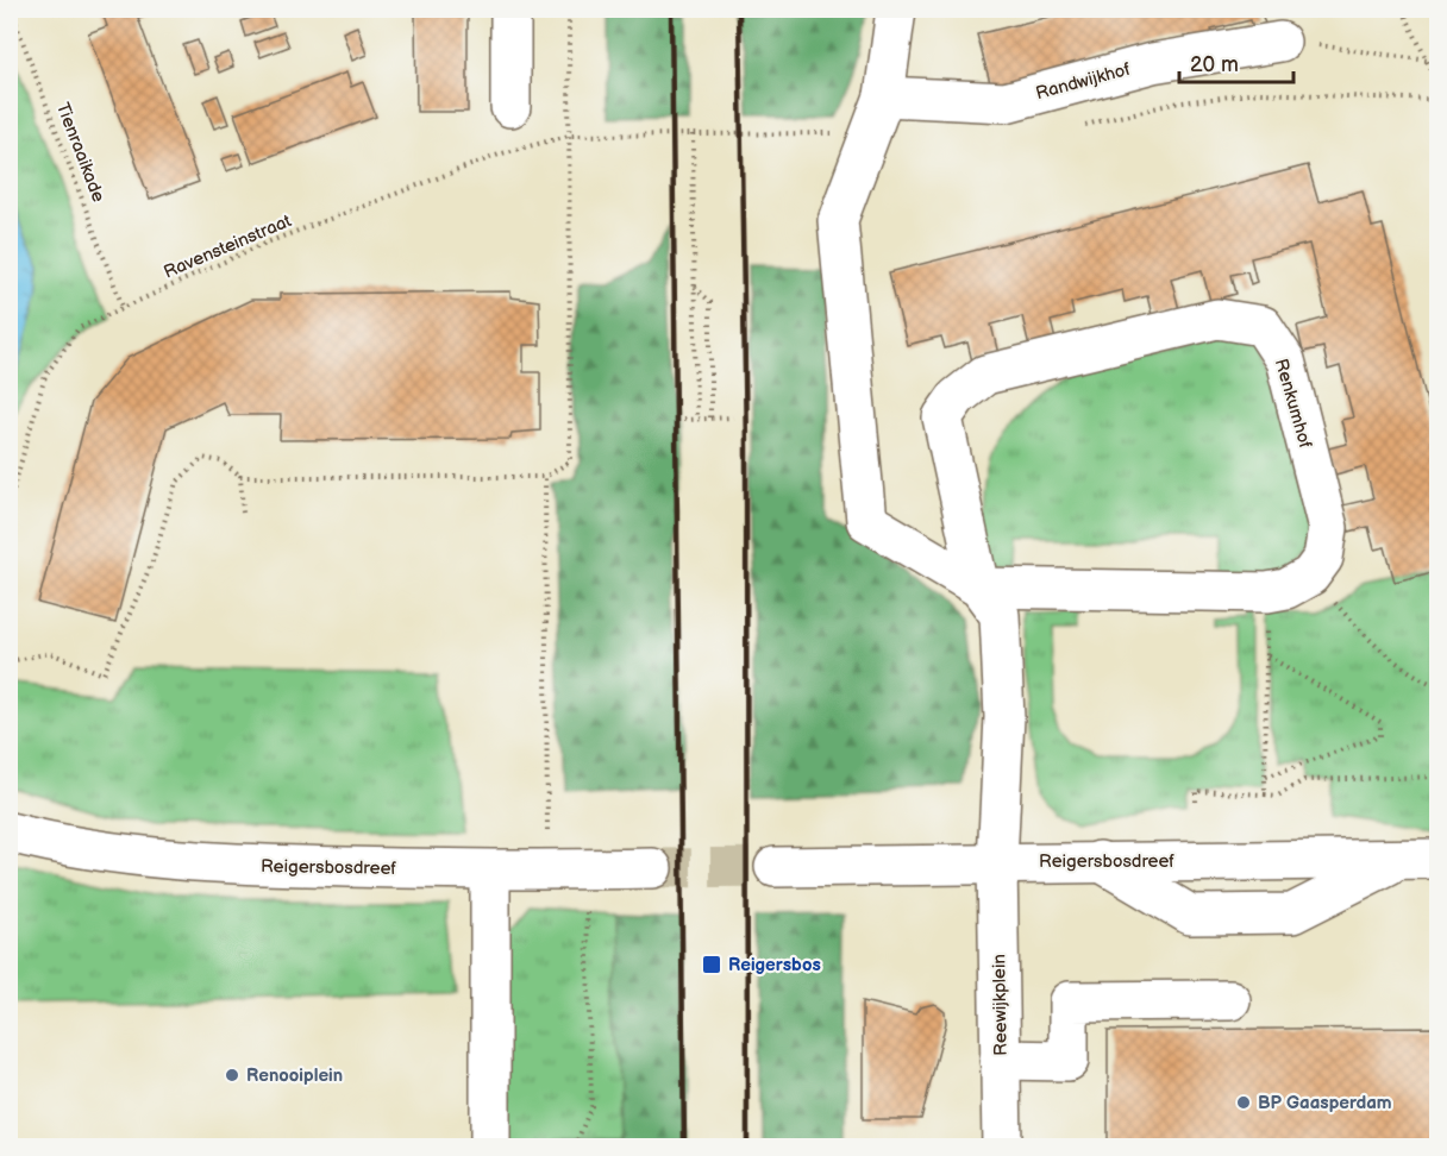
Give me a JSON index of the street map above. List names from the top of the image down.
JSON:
{
  "streets": {
    "street": [
      "Randwijkhof",
      "Renkumhof",
      "Reigersbosdreef",
      "Reewijkplein"
    ],
    "path": ["Tienraaikade", "Ravensteinstraat"]
  },
  "crossings": [
    ["Randwijkhof", "Renkumhof"],
    ["Tienraaikade", "Ravensteinstraat"],
    ["Renkumhof", "Reigersbosdreef"],
    ["Renkumhof", "Reewijkplein"],
    ["Reigersbosdreef", "Reewijkplein"]
  ],
  "places": {
    "transit": ["Reigersbos"],
    "other": ["Renooiplein", "BP Gaasperdam"]
  },
  "scale_bar": "20 m"
}
